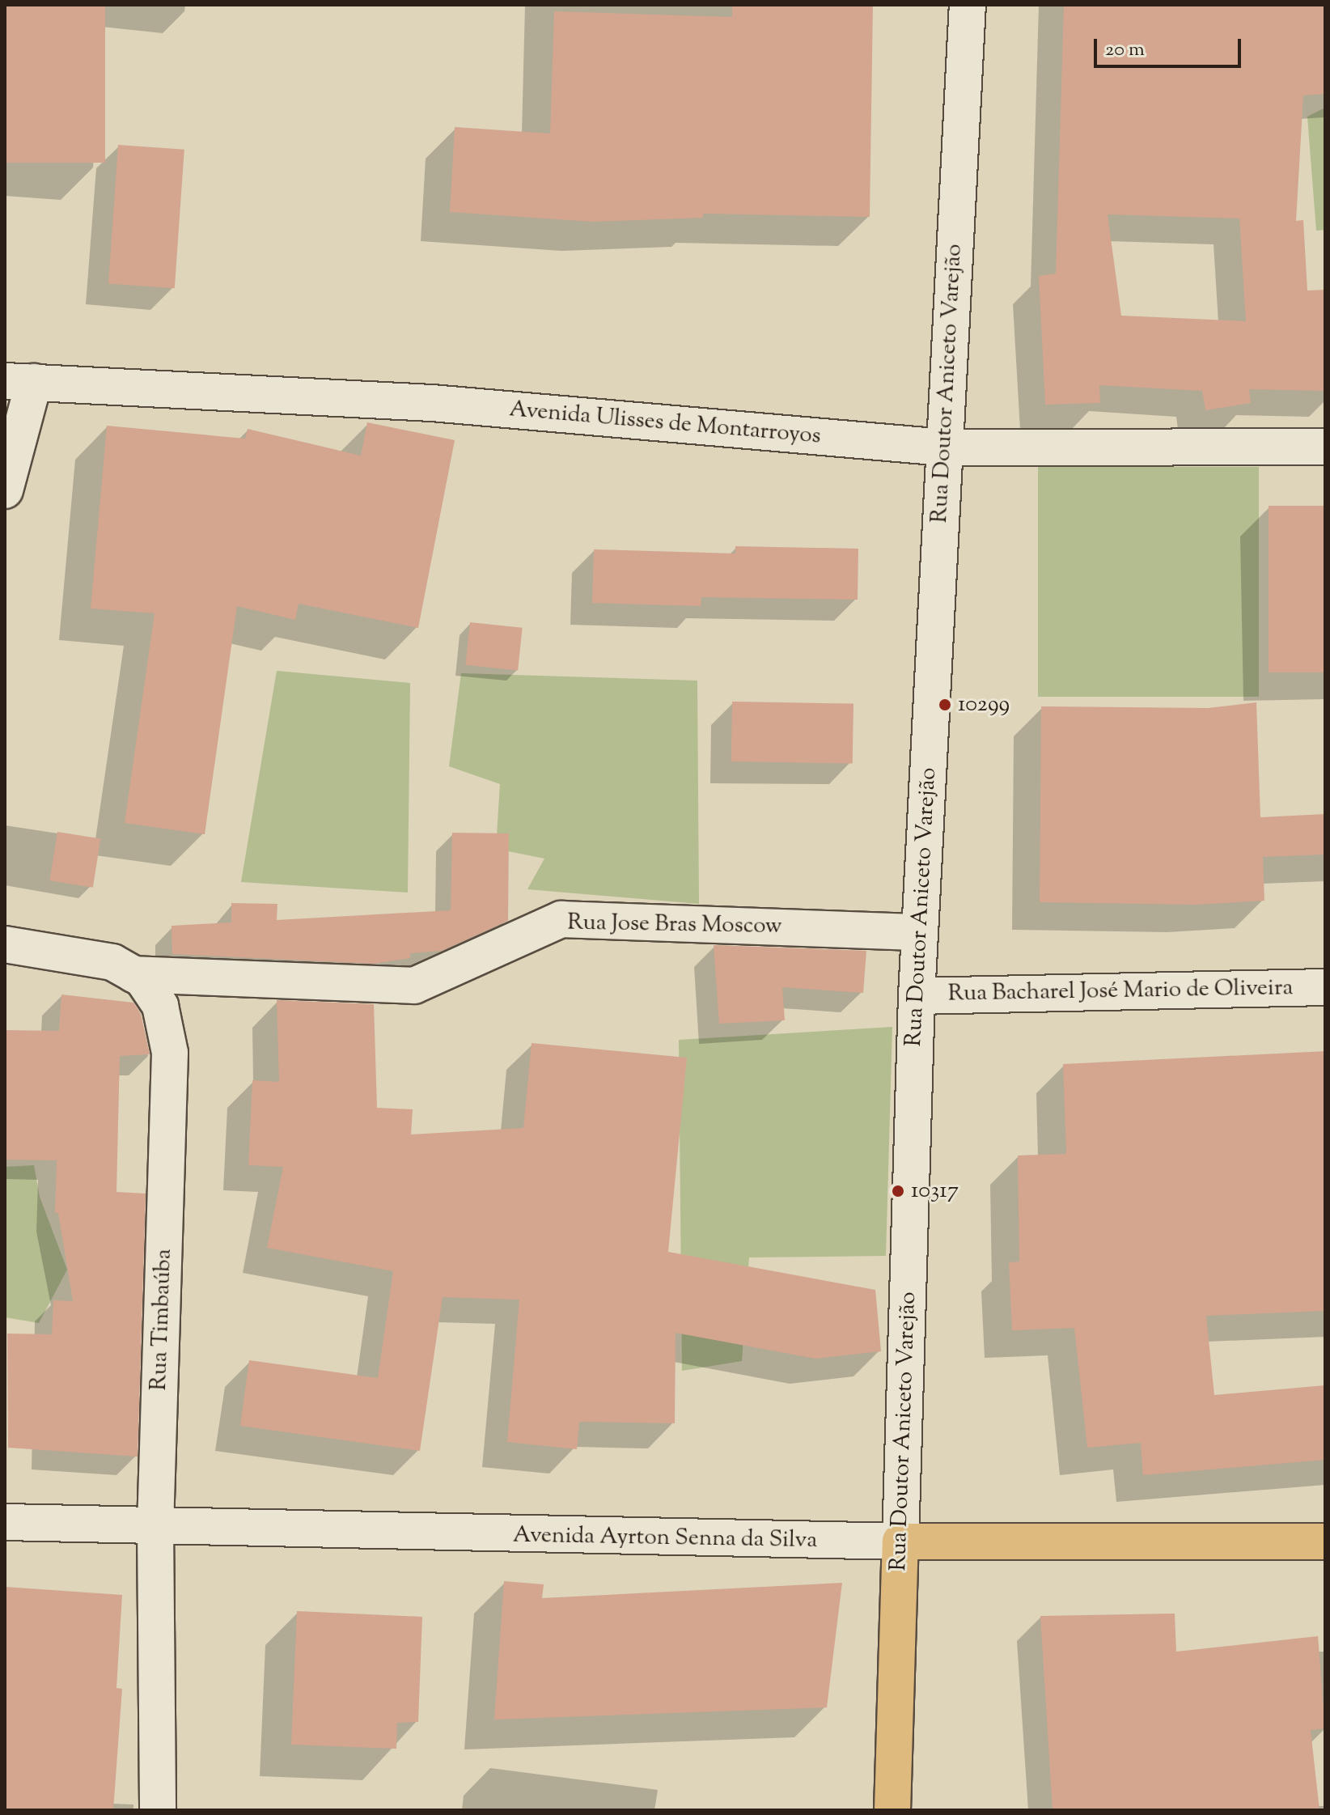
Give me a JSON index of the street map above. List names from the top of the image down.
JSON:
{
  "streets": {
    "main road": ["Rua Doutor Aniceto Varejão", "Avenida Ayrton Senna da Silva"],
    "street": [
      "Avenida Ulisses de Montarroyos",
      "Rua Jose Bras Moscow",
      "Rua Bacharel José Mario de Oliveira",
      "Rua Timbaúba"
    ]
  },
  "crossings": [
    ["Rua Doutor Aniceto Varejão", "Avenida Ulisses de Montarroyos"],
    ["Rua Doutor Aniceto Varejão", "Rua Jose Bras Moscow"],
    ["Rua Doutor Aniceto Varejão", "Rua Bacharel José Mario de Oliveira"],
    ["Rua Doutor Aniceto Varejão", "Avenida Ayrton Senna da Silva"],
    ["Rua Jose Bras Moscow", "Rua Timbaúba"],
    ["Rua Timbaúba", "Avenida Ayrton Senna da Silva"]
  ],
  "places": ["10299", "10317"],
  "scale_bar": "20 m"
}
